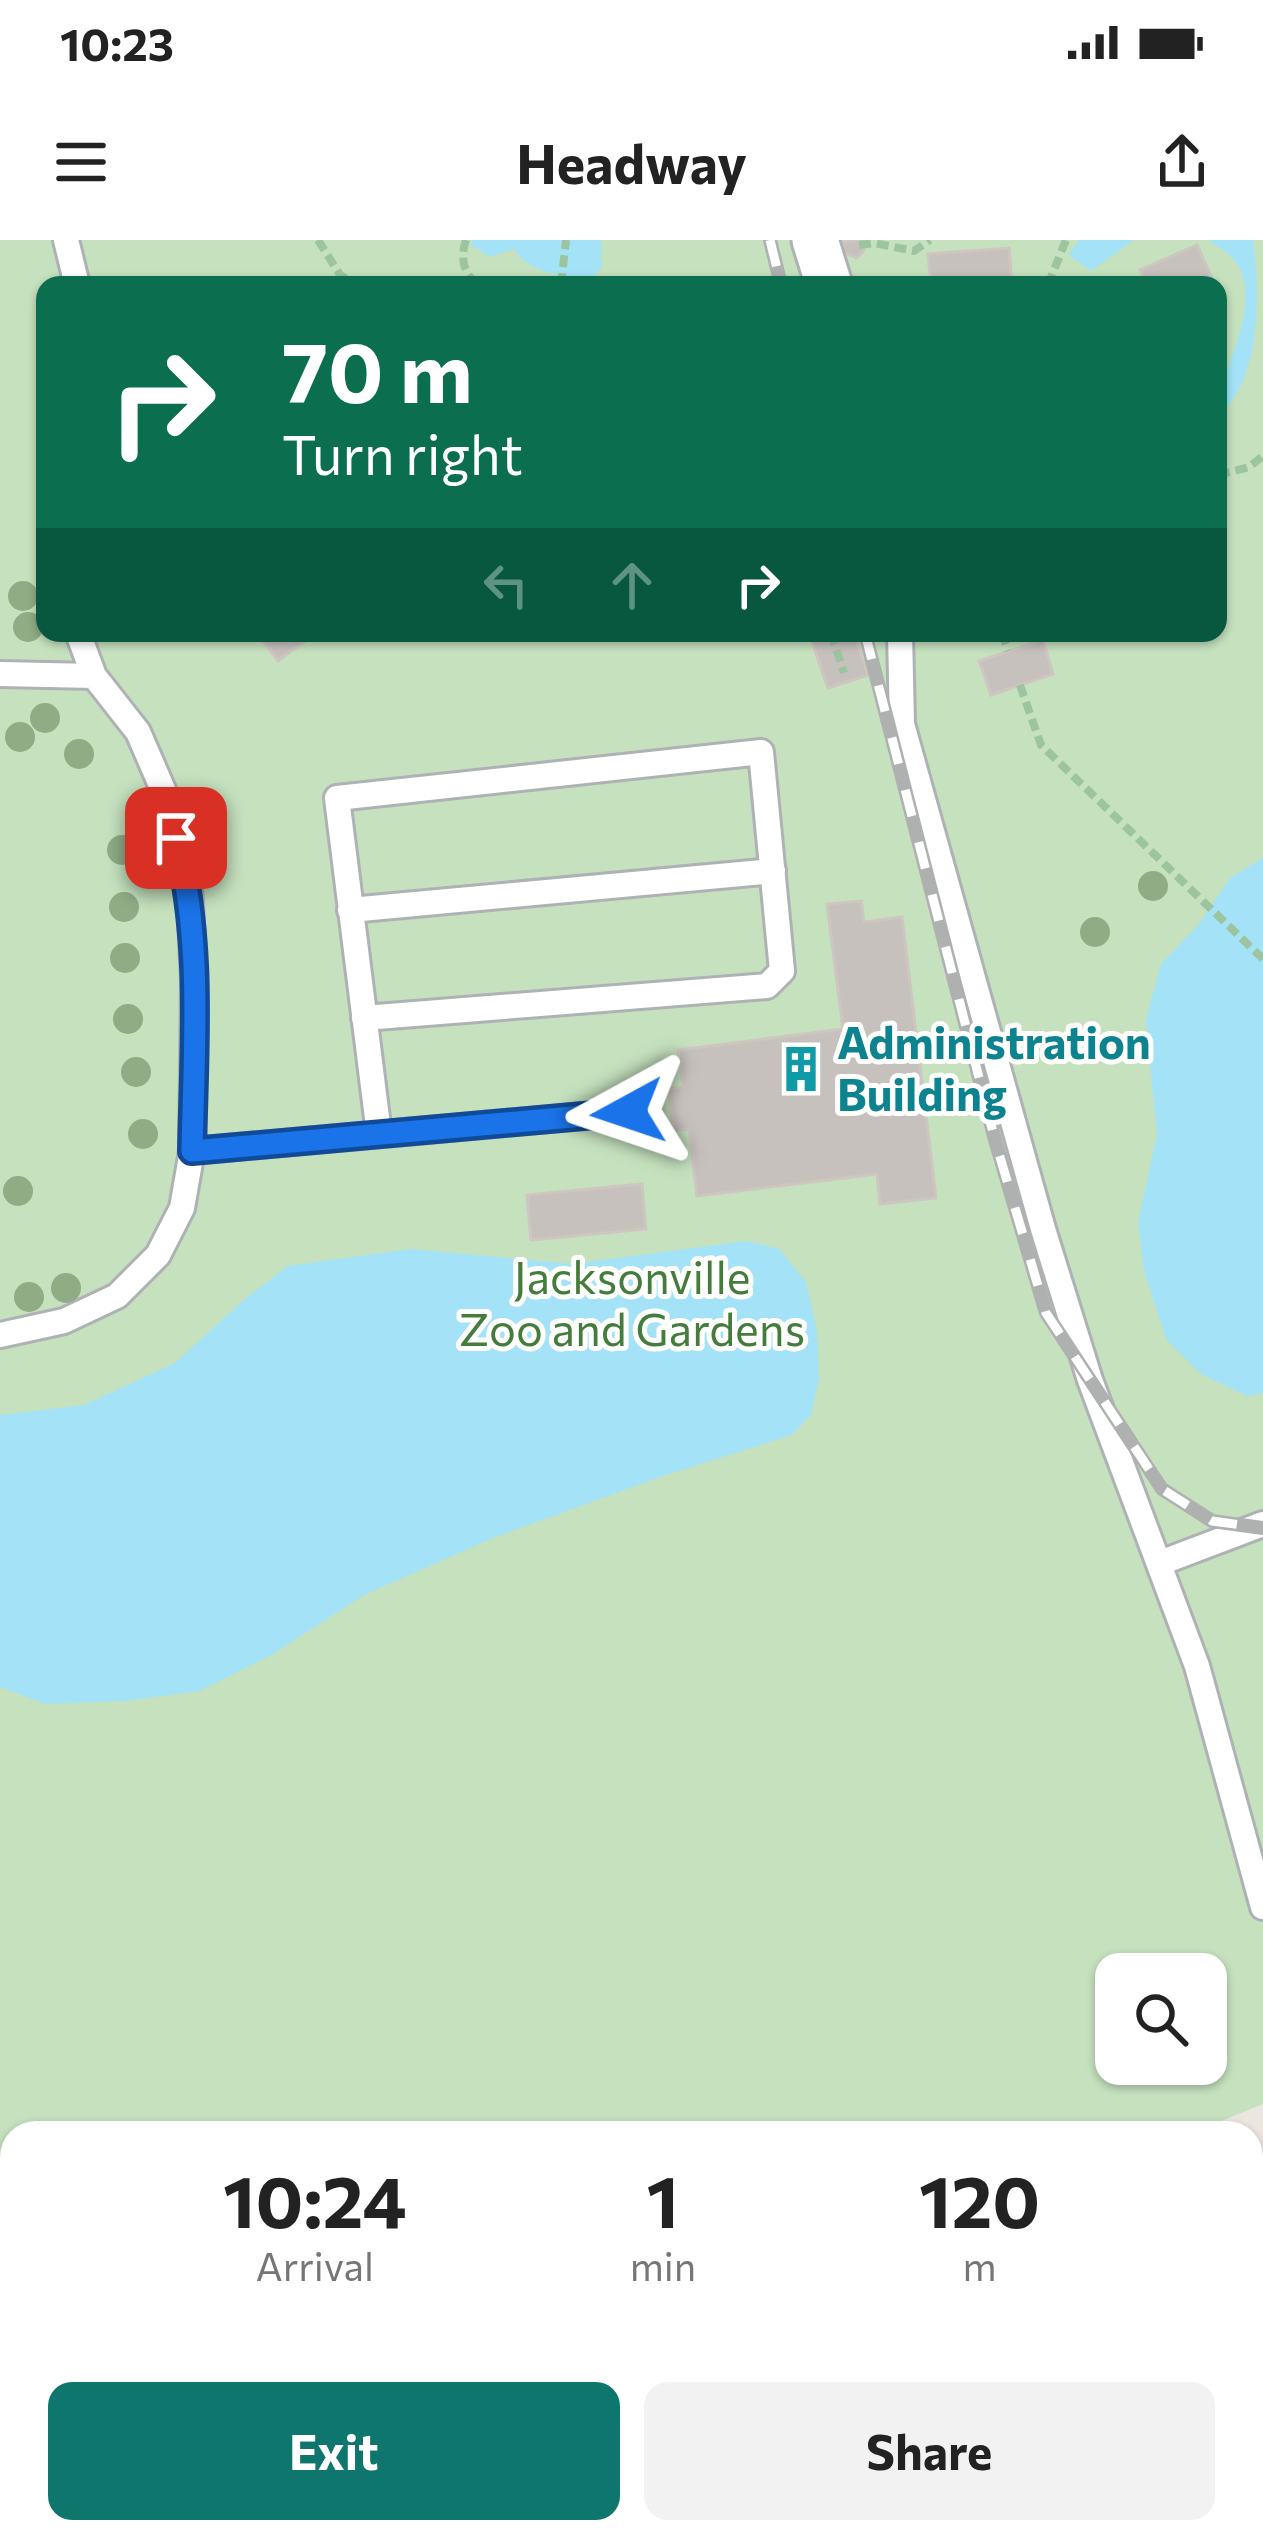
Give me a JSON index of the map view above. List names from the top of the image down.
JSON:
{
  "parks": ["Jacksonville Zoo and Gardens"],
  "places": {
    "building": ["Administration Building"]
  },
  "page": {
    "status": "10:23",
    "header": "Headway",
    "turn": ["70 m", "Turn right"],
    "eta": [
      "10:24",
      "Arrival",
      "1",
      "min",
      "120",
      "m"
    ],
    "buttons": ["Exit", "Share"]
  }
}
